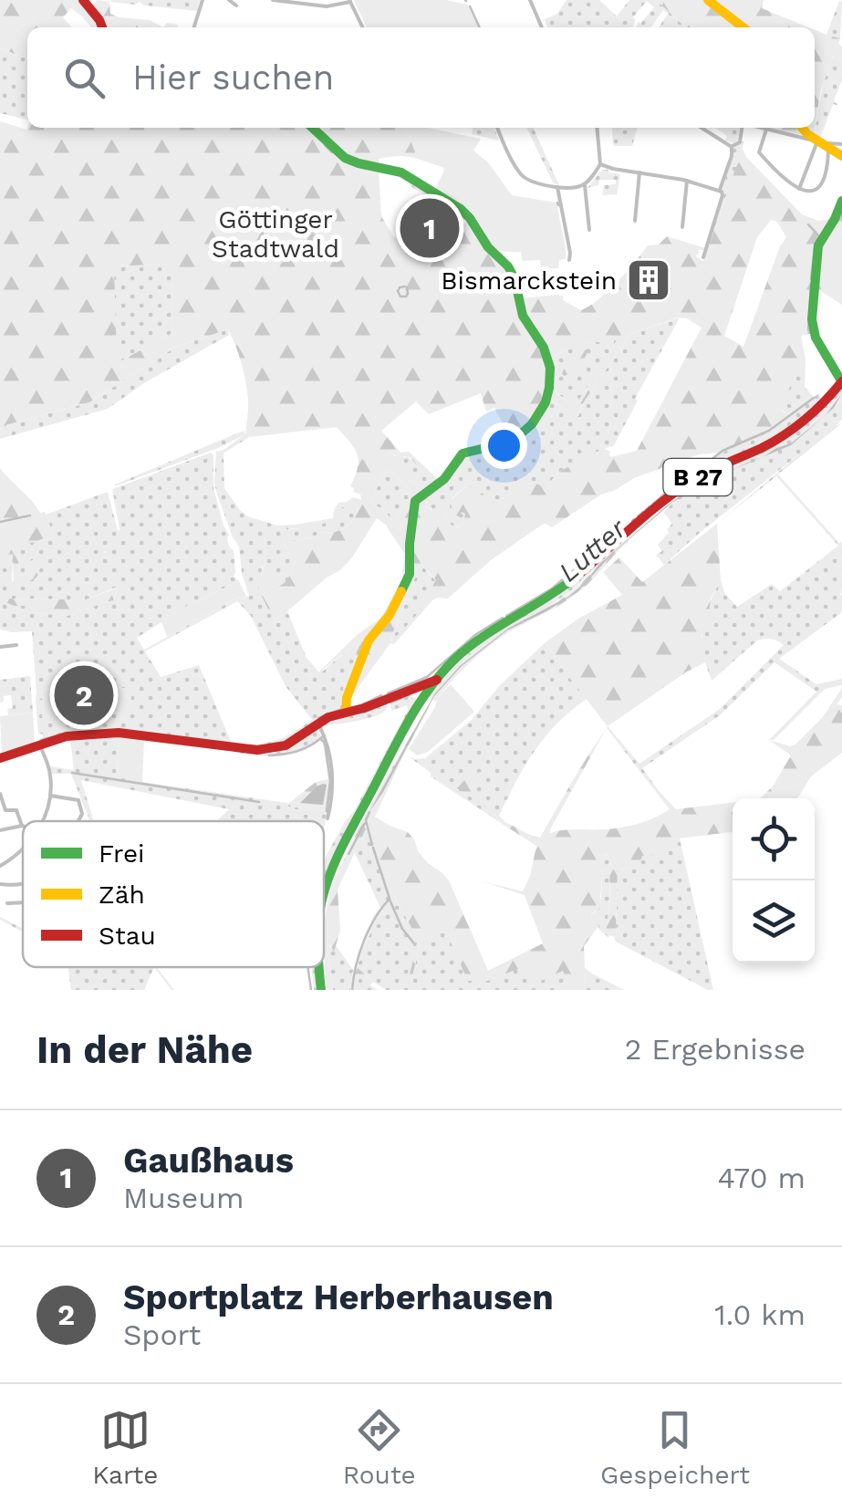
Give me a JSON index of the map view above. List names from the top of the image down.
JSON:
{
  "streets": {
    "street": ["B 27"]
  },
  "water": ["Lutter"],
  "parks": ["Göttinger Stadtwald"],
  "places": {
    "building": ["Bismarckstein"]
  },
  "legend": ["Frei", "Zäh", "Stau"],
  "page": {
    "search": "Hier suchen",
    "pins": ["1", "2"],
    "heading": ["In der Nähe", "2 Ergebnisse"],
    "list": [
      {
        "mark": "1",
        "name": "Gaußhaus",
        "note": "Museum",
        "value": "470 m"
      },
      {
        "mark": "2",
        "name": "Sportplatz Herberhausen",
        "note": "Sport",
        "value": "1.0 km"
      }
    ],
    "nav": ["Karte", "Route", "Gespeichert"]
  }
}
